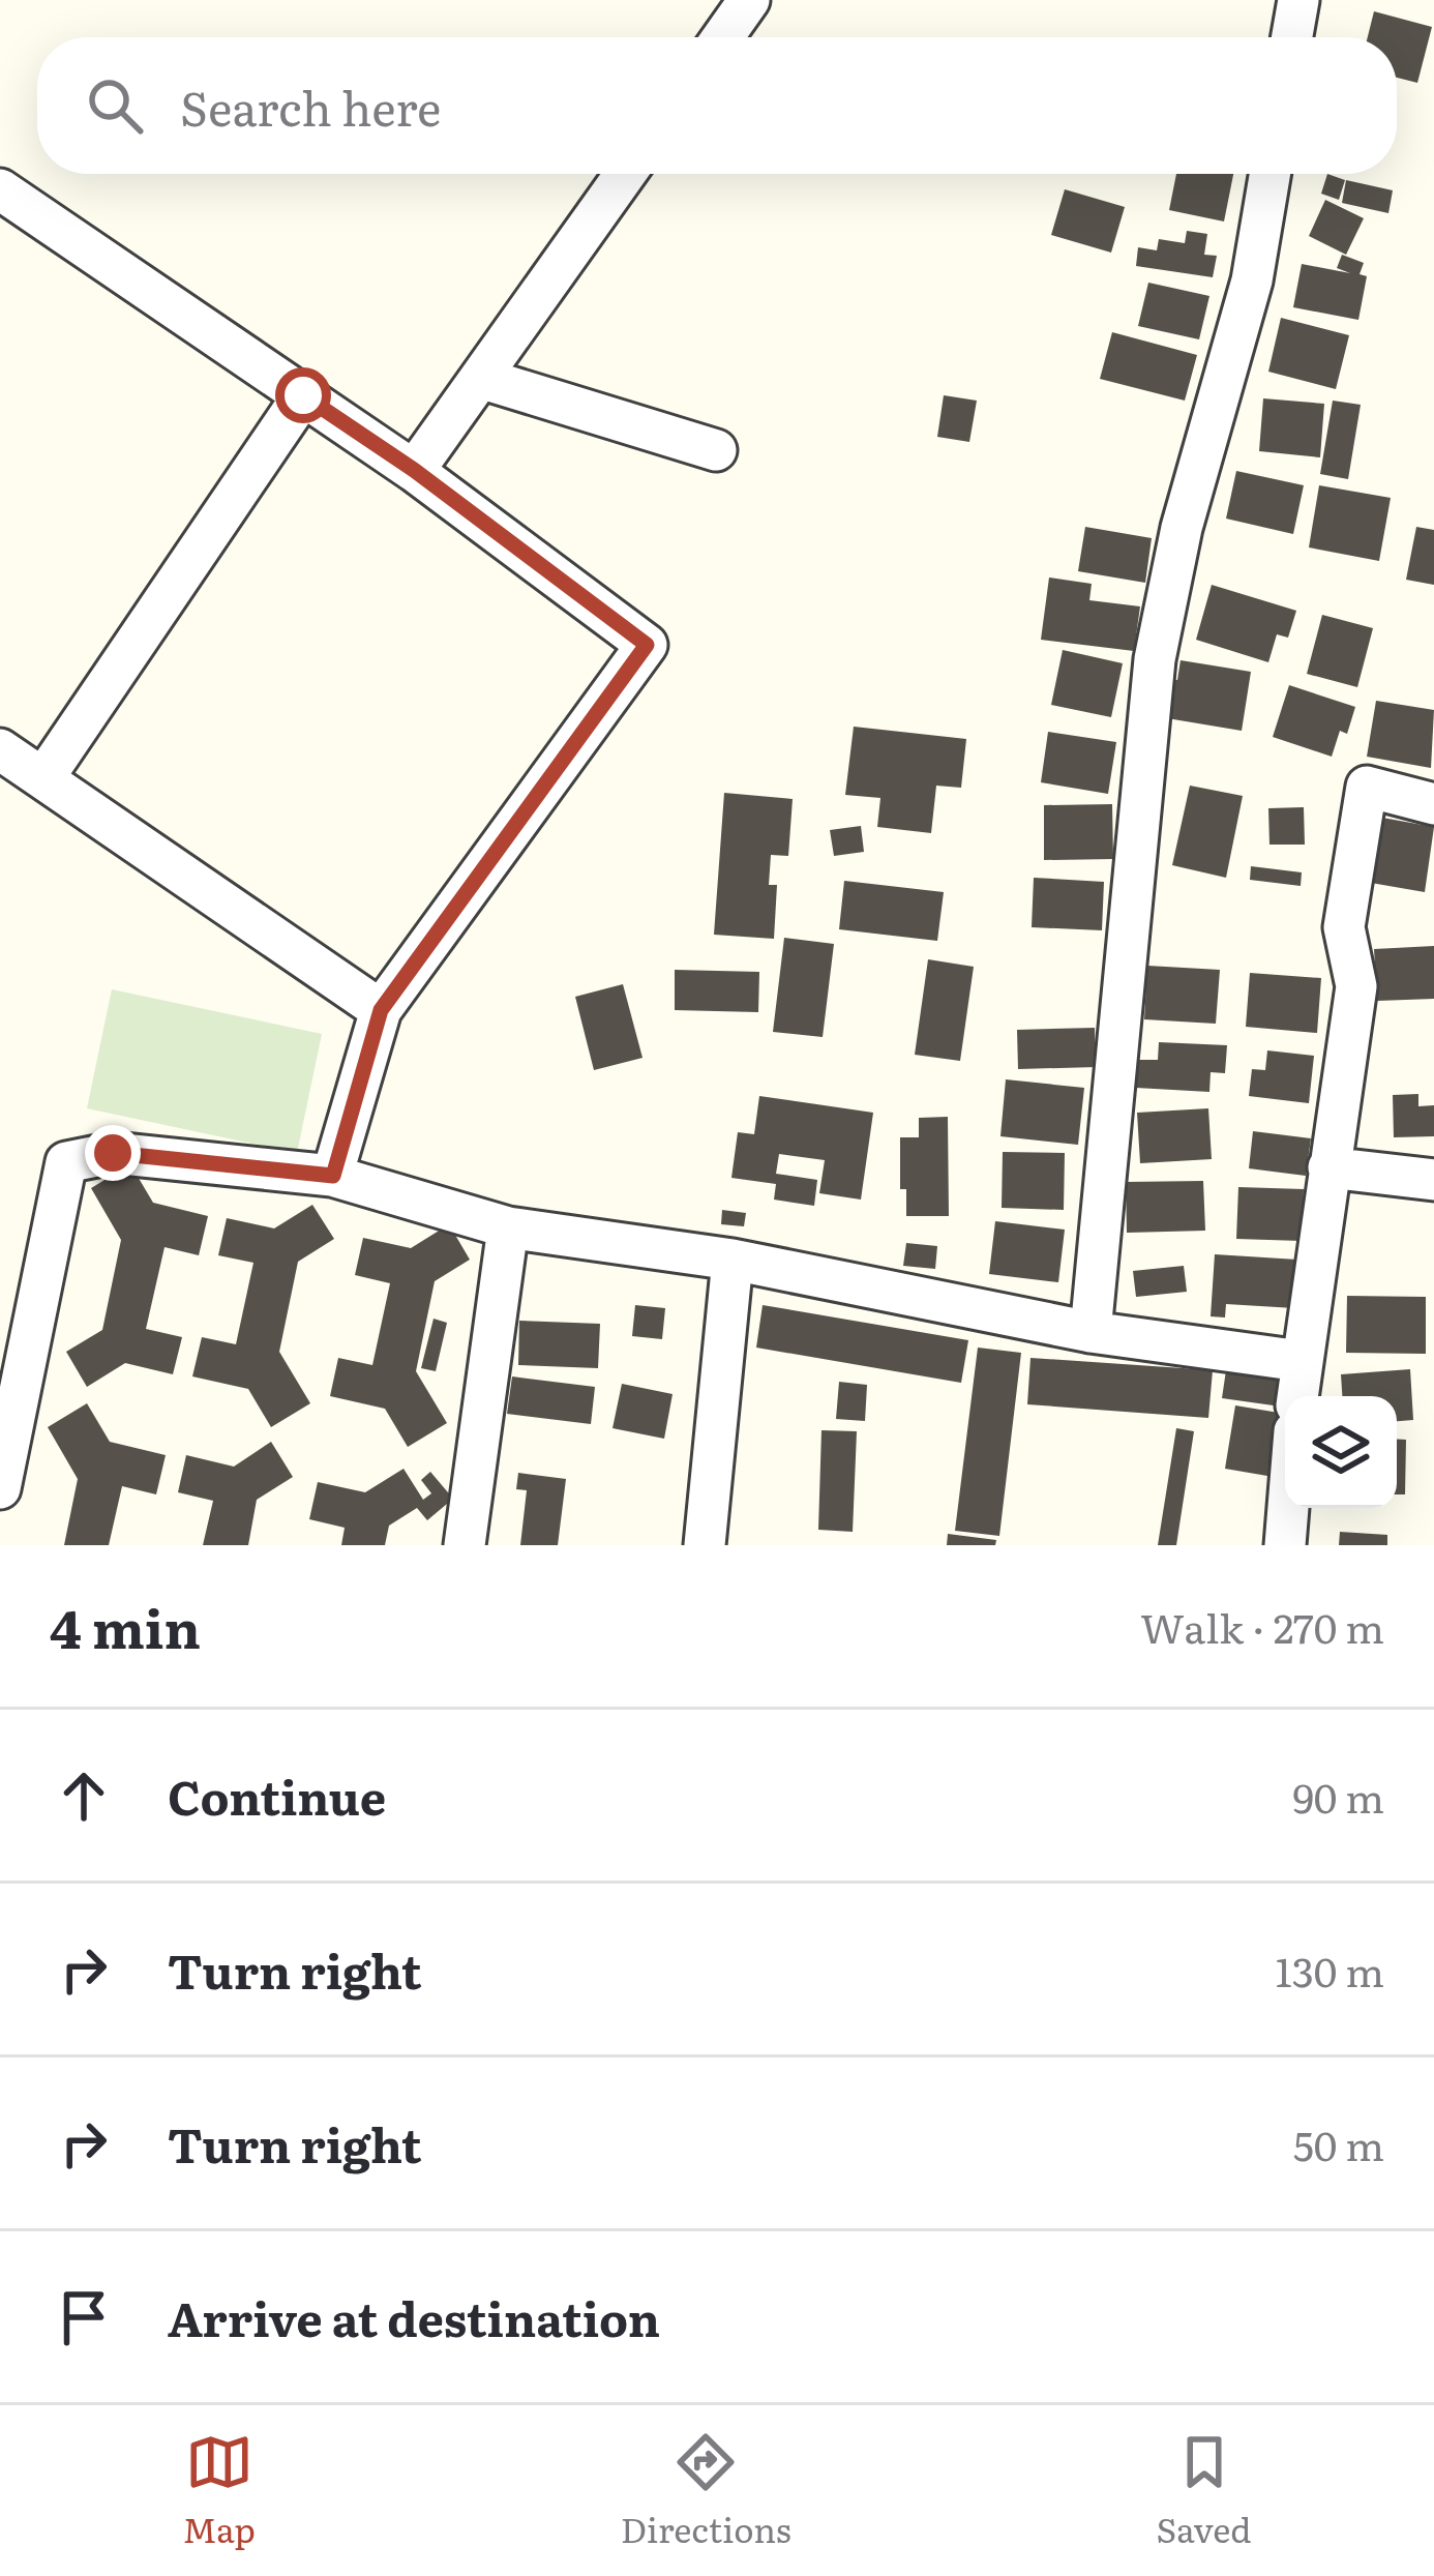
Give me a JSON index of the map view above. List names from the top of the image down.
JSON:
{
  "page": {
    "search": "Search here",
    "heading": ["4 min", "Walk · 270 m"],
    "list": [
      ["Continue", "90 m"],
      ["Turn right", "130 m"],
      ["Turn right", "50 m"],
      "Arrive at destination"
    ],
    "nav": ["Map", "Directions", "Saved"]
  }
}
